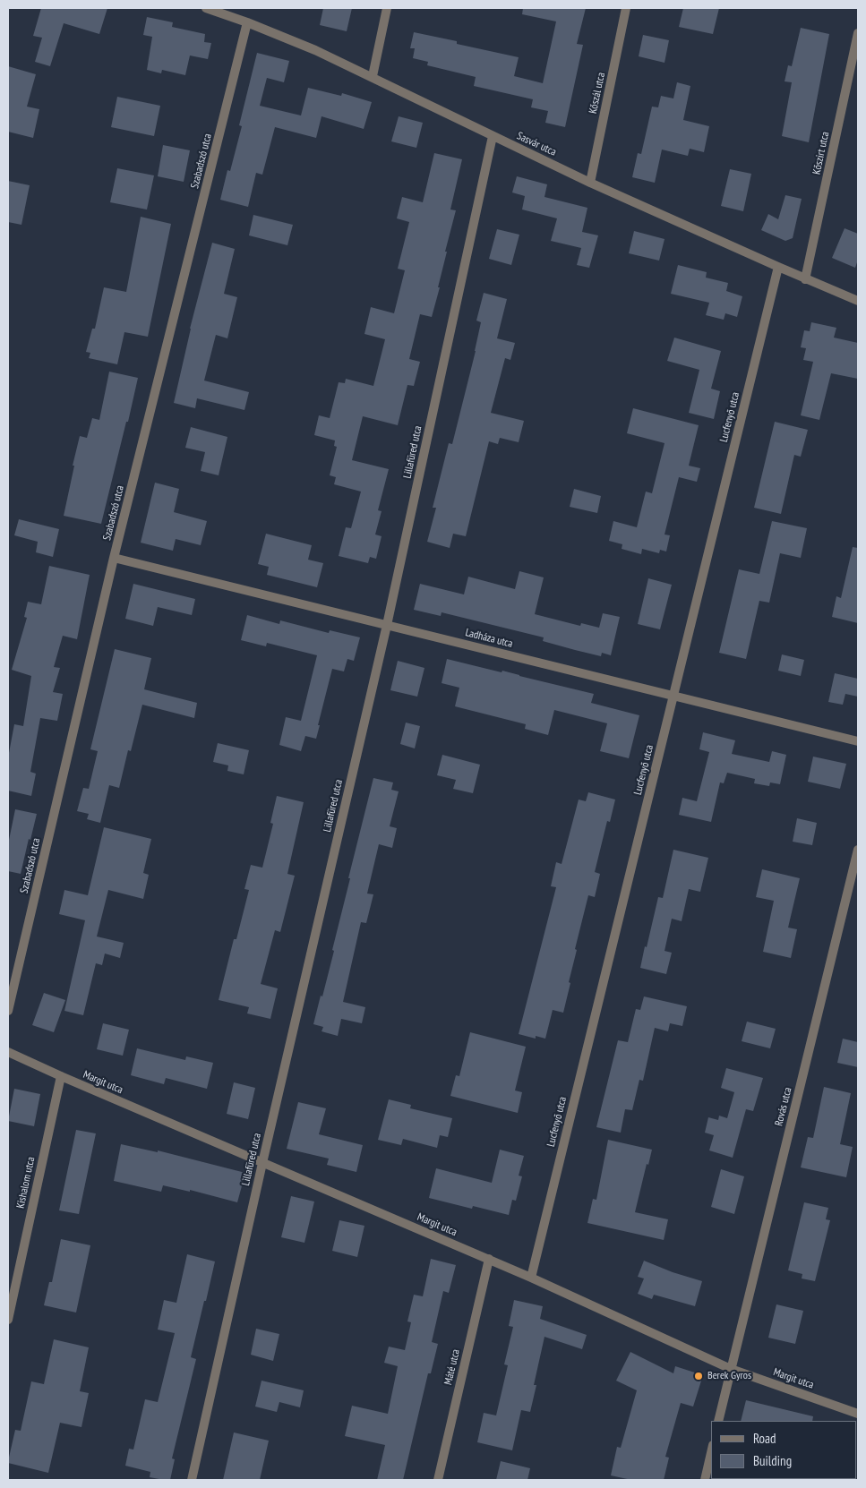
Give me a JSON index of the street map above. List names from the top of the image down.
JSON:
{
  "streets": {
    "street": [
      "Kőszál utca",
      "Sasvár utca",
      "Kőszirt utca",
      "Szabadszó utca",
      "Lucfenyő utca",
      "Lillafüred utca",
      "Ladháza utca",
      "Margit utca",
      "Rovás utca",
      "Kishalom utca",
      "Máté utca"
    ]
  },
  "crossings": [
    ["Kőszál utca", "Sasvár utca"],
    ["Sasvár utca", "Kőszirt utca"],
    ["Sasvár utca", "Szabadszó utca"],
    ["Sasvár utca", "Lucfenyő utca"],
    ["Sasvár utca", "Lillafüred utca"],
    ["Szabadszó utca", "Ladháza utca"],
    ["Lucfenyő utca", "Ladháza utca"],
    ["Lucfenyő utca", "Margit utca"],
    ["Lillafüred utca", "Ladháza utca"],
    ["Lillafüred utca", "Margit utca"],
    ["Margit utca", "Rovás utca"],
    ["Margit utca", "Kishalom utca"],
    ["Margit utca", "Máté utca"]
  ],
  "places": ["Berek Gyros"],
  "legend": ["Road", "Building"]
}
